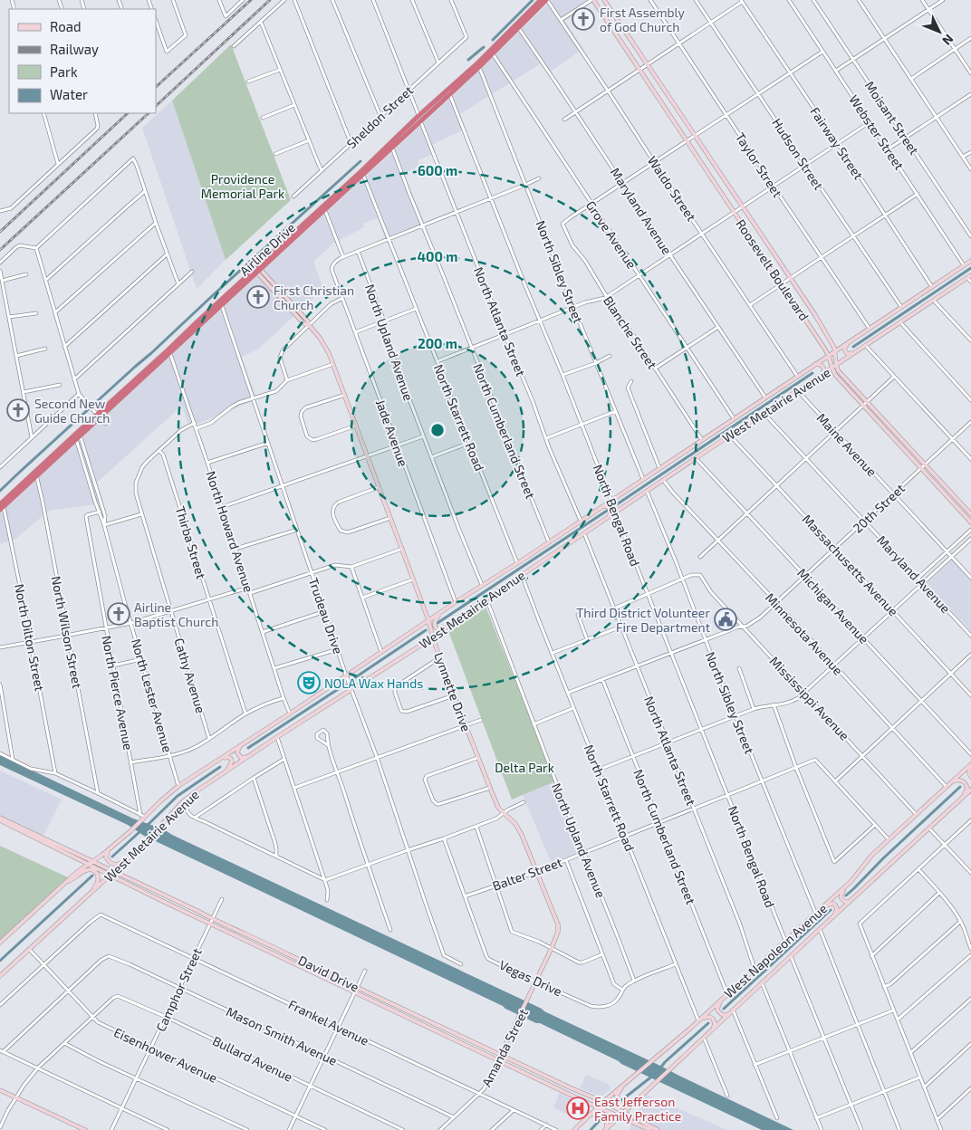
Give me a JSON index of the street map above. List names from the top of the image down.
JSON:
{
  "streets": {
    "highway": ["Airline Drive"],
    "main road": [
      "Roosevelt Boulevard",
      "West Metairie Avenue",
      "Lynnette Drive",
      "West Napoleon Avenue",
      "David Drive",
      "Amanda Street"
    ],
    "street": [
      "Sheldon Street",
      "Moisant Street",
      "Webster Street",
      "Fairway Street",
      "Hudson Street",
      "Taylor Street",
      "Waldo Street",
      "Maryland Avenue",
      "Grove Avenue",
      "North Sibley Street",
      "North Atlanta Street",
      "Blanche Street",
      "North Upland Avenue",
      "North Starrett Road",
      "North Cumberland Street",
      "Jade Avenue",
      "Maine Avenue",
      "20th Street",
      "North Bengal Road",
      "North Howard Avenue",
      "Thirba Street",
      "Massachusetts Avenue",
      "Michigan Avenue",
      "Trudeau Drive",
      "North Wilson Street",
      "Minnesota Avenue",
      "North Dilton Street",
      "Cathy Avenue",
      "North Pierce Avenue",
      "North Lester Avenue",
      "Mississippi Avenue",
      "Balter Street",
      "Vegas Drive",
      "Camphor Street",
      "Frankel Avenue",
      "Mason Smith Avenue",
      "Eisenhower Avenue",
      "Bullard Avenue"
    ]
  },
  "crossings": [
    ["Sheldon Street", "North Atlanta Street"],
    ["Webster Street", "West Metairie Avenue"],
    ["Fairway Street", "West Metairie Avenue"],
    ["Hudson Street", "West Metairie Avenue"],
    ["Taylor Street", "West Metairie Avenue"],
    ["Waldo Street", "Airline Drive"],
    ["Waldo Street", "West Metairie Avenue"],
    ["Maryland Avenue", "Airline Drive"],
    ["Maryland Avenue", "West Metairie Avenue"],
    ["Maryland Avenue", "20th Street"],
    ["Grove Avenue", "Airline Drive"],
    ["Grove Avenue", "Blanche Street"],
    ["Grove Avenue", "West Metairie Avenue"],
    ["Airline Drive", "North Sibley Street"],
    ["Airline Drive", "North Atlanta Street"],
    ["Airline Drive", "North Starrett Road"],
    ["Airline Drive", "North Cumberland Street"],
    ["Airline Drive", "North Bengal Road"],
    ["Airline Drive", "North Howard Avenue"],
    ["Airline Drive", "Trudeau Drive"],
    ["Airline Drive", "North Wilson Street"],
    ["Airline Drive", "North Dilton Street"],
    ["Airline Drive", "Lynnette Drive"],
    ["Airline Drive", "North Lester Avenue"],
    ["Roosevelt Boulevard", "West Metairie Avenue"],
    ["Roosevelt Boulevard", "20th Street"],
    ["North Sibley Street", "West Metairie Avenue"],
    ["North Sibley Street", "20th Street"],
    ["North Sibley Street", "Mississippi Avenue"],
    ["North Sibley Street", "Balter Street"],
    ["North Sibley Street", "West Napoleon Avenue"],
    ["North Atlanta Street", "West Metairie Avenue"],
    ["North Atlanta Street", "20th Street"],
    ["North Atlanta Street", "Balter Street"],
    ["North Atlanta Street", "West Napoleon Avenue"],
    ["Blanche Street", "West Metairie Avenue"],
    ["North Upland Avenue", "West Metairie Avenue"],
    ["North Upland Avenue", "Balter Street"],
    ["North Upland Avenue", "Vegas Drive"],
    ["West Metairie Avenue", "North Starrett Road"],
    ["West Metairie Avenue", "North Cumberland Street"],
    ["West Metairie Avenue", "Jade Avenue"],
    ["West Metairie Avenue", "Maine Avenue"],
    ["West Metairie Avenue", "North Bengal Road"],
    ["West Metairie Avenue", "North Howard Avenue"],
    ["West Metairie Avenue", "Massachusetts Avenue"],
    ["West Metairie Avenue", "Michigan Avenue"],
    ["West Metairie Avenue", "Trudeau Drive"],
    ["West Metairie Avenue", "Minnesota Avenue"],
    ["West Metairie Avenue", "Lynnette Drive"],
    ["West Metairie Avenue", "North Pierce Avenue"],
    ["West Metairie Avenue", "North Lester Avenue"],
    ["West Metairie Avenue", "David Drive"],
    ["West Metairie Avenue", "Eisenhower Avenue"],
    ["North Starrett Road", "20th Street"],
    ["North Starrett Road", "Balter Street"],
    ["North Starrett Road", "West Napoleon Avenue"],
    ["North Starrett Road", "Vegas Drive"],
    ["North Cumberland Street", "20th Street"],
    ["North Cumberland Street", "Balter Street"],
    ["North Cumberland Street", "West Napoleon Avenue"],
    ["Maine Avenue", "20th Street"],
    ["20th Street", "North Bengal Road"],
    ["20th Street", "Massachusetts Avenue"],
    ["20th Street", "Michigan Avenue"],
    ["20th Street", "Minnesota Avenue"],
    ["20th Street", "Mississippi Avenue"],
    ["North Bengal Road", "Balter Street"],
    ["North Bengal Road", "West Napoleon Avenue"],
    ["Thirba Street", "Cathy Avenue"],
    ["Minnesota Avenue", "West Napoleon Avenue"],
    ["Lynnette Drive", "Balter Street"],
    ["Lynnette Drive", "Vegas Drive"],
    ["Lynnette Drive", "Amanda Street"],
    ["North Pierce Avenue", "North Lester Avenue"],
    ["Mississippi Avenue", "West Napoleon Avenue"],
    ["Balter Street", "Vegas Drive"],
    ["West Napoleon Avenue", "David Drive"],
    ["David Drive", "Camphor Street"],
    ["David Drive", "Amanda Street"],
    ["Camphor Street", "Frankel Avenue"],
    ["Camphor Street", "Mason Smith Avenue"],
    ["Camphor Street", "Eisenhower Avenue"],
    ["Camphor Street", "Bullard Avenue"],
    ["Frankel Avenue", "Amanda Street"],
    ["Frankel Avenue", "Eisenhower Avenue"],
    ["Mason Smith Avenue", "Amanda Street"],
    ["Mason Smith Avenue", "Eisenhower Avenue"],
    ["Eisenhower Avenue", "Bullard Avenue"]
  ],
  "parks": ["Providence Memorial Park", "Delta Park"],
  "places": {
    "church": [
      "First Assembly of God Church",
      "First Christian Church",
      "Second New Guide Church",
      "Airline Baptist Church"
    ],
    "public building": ["Third District Volunteer Fire Department"],
    "theatre": ["NOLA Wax Hands"],
    "hospital": ["East Jefferson Family Practice"]
  },
  "legend": [
    "Road",
    "Railway",
    "Park",
    "Water"
  ],
  "north": "bottom right",
  "rings": ["600 m", "400 m", "200 m"]
}
